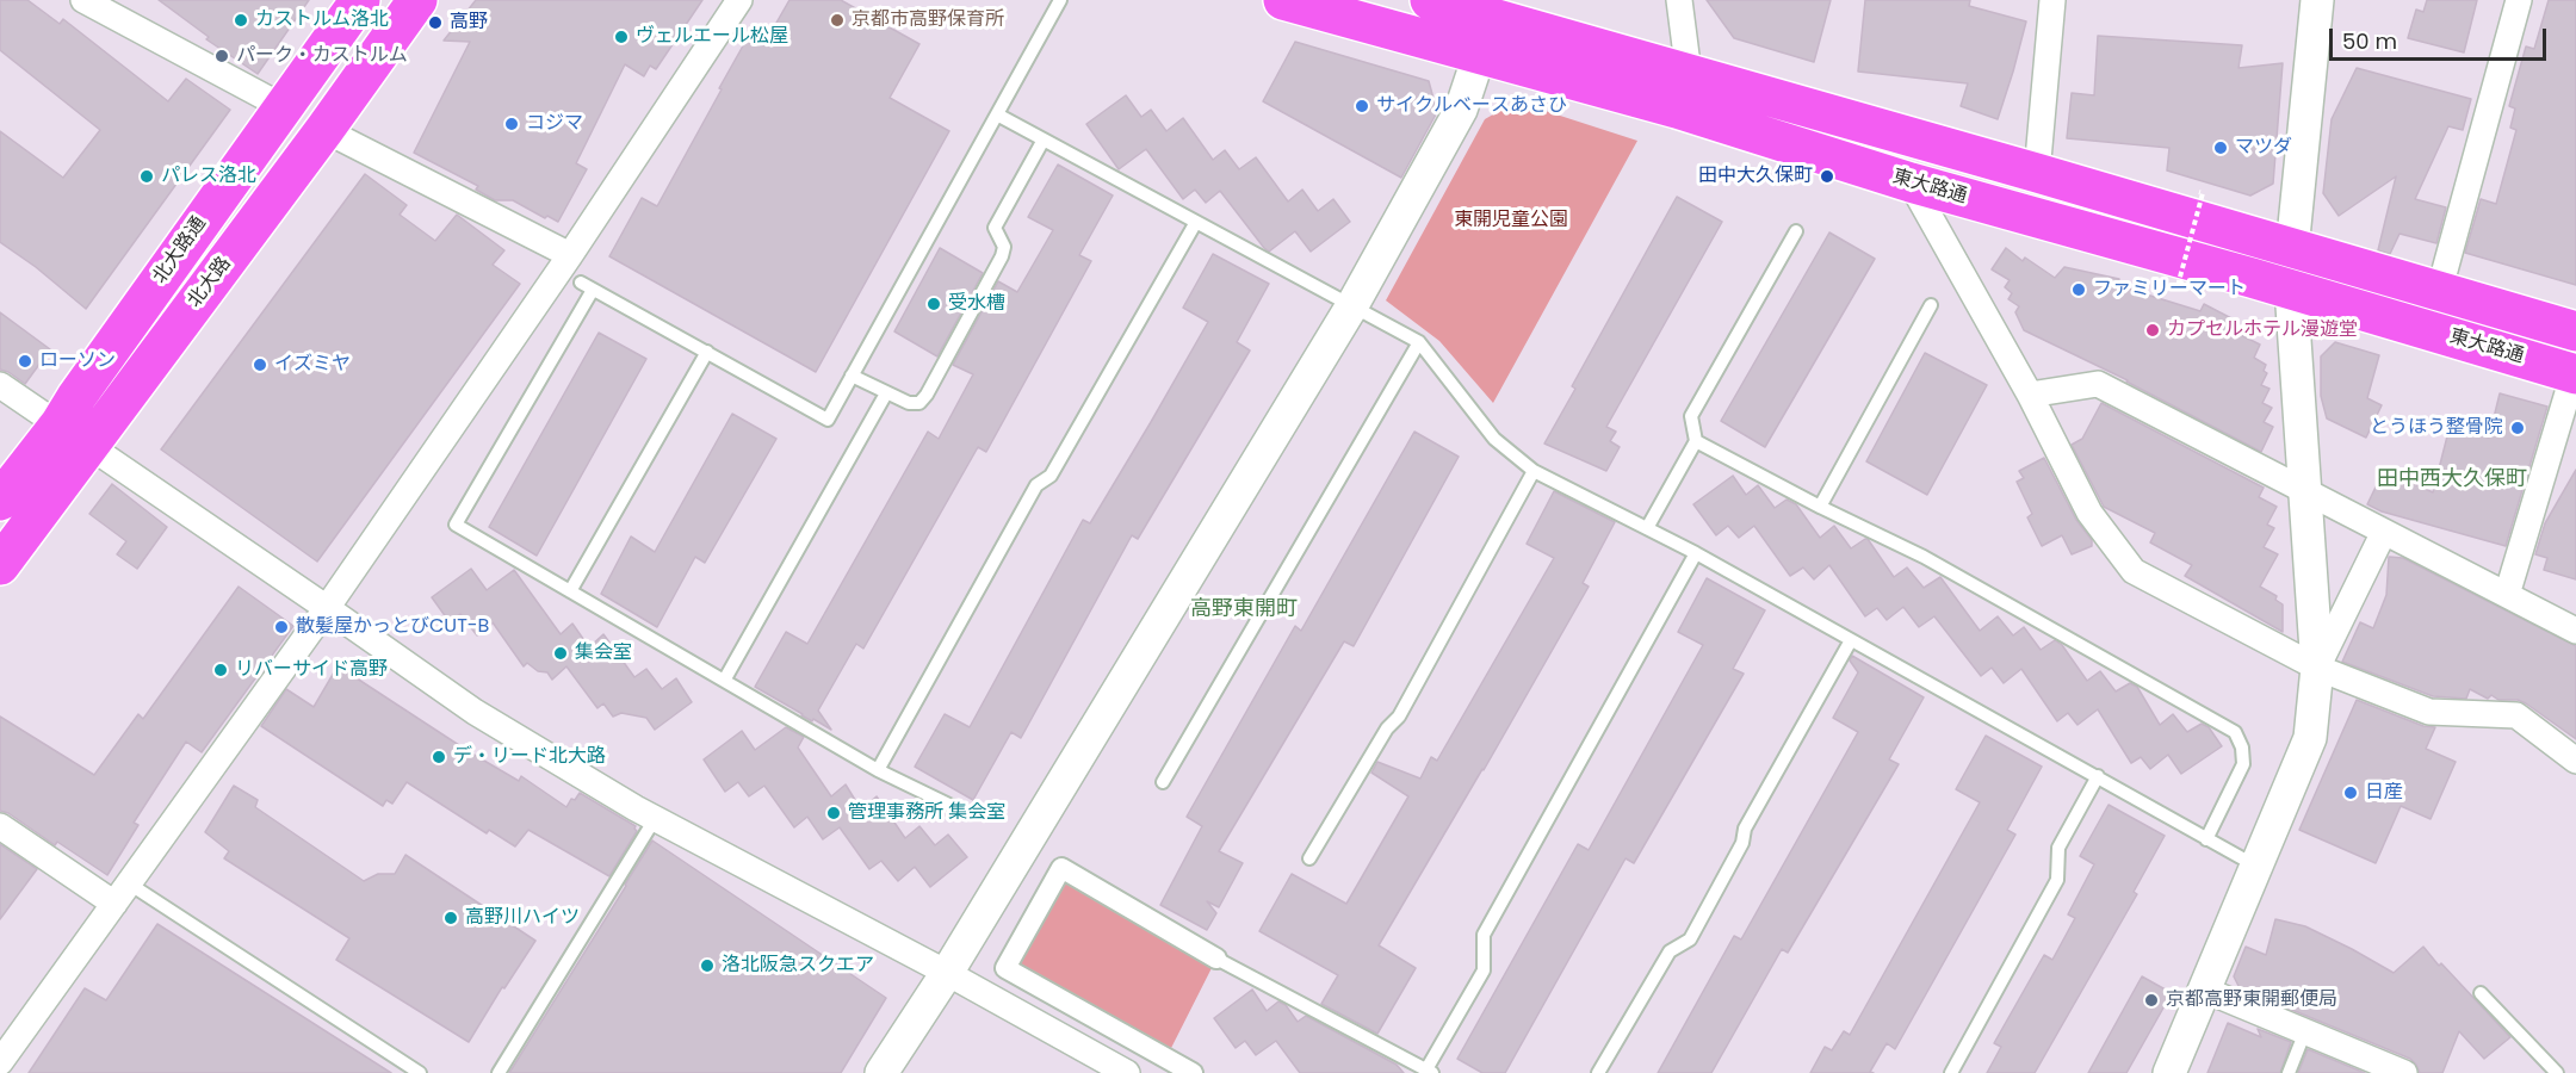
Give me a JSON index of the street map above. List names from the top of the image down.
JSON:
{
  "streets": {
    "main road": ["東大路通", "北大路通", "北大路"]
  },
  "crossings": [
    ["北大路通", "北大路"]
  ],
  "districts": ["田中西大久保町", "高野東開町"],
  "parks": ["東開児童公園"],
  "places": [
    "カストルム洛北",
    "京都市高野保育所",
    "高野",
    "ヴェルエール松屋",
    "パーク・カストルム",
    "サイクルベースあさひ",
    "コジマ",
    "マツダ",
    "パレス洛北",
    "田中大久保町",
    "ファミリーマート",
    "受水槽",
    "カプセルホテル漫遊堂",
    "ローソン",
    "イズミヤ",
    "とうほう整骨院",
    "散髪屋かっとびCUT-B",
    "集会室",
    "リバーサイド高野",
    "デ・リード北大路",
    "日産",
    "管理事務所 集会室",
    "高野川ハイツ",
    "洛北阪急スクエア",
    "京都高野東開郵便局"
  ],
  "scale_bar": "50 m"
}
